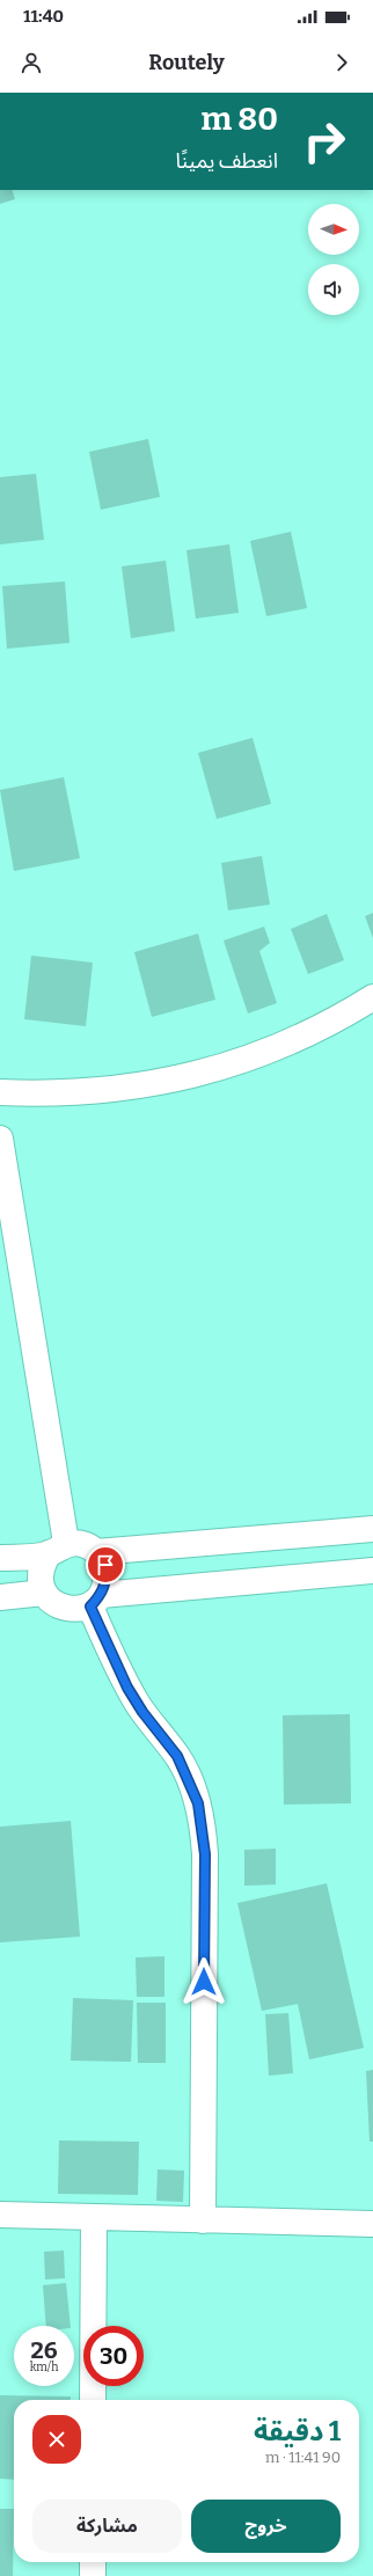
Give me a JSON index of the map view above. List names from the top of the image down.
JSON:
{
  "north": "right",
  "page": {
    "status": "11:40",
    "header": "Routely",
    "turn": ["80 m", "انعطف يمينًا"],
    "speed": "26 km/h",
    "limit": "30",
    "heading": ["1 دقيقة", "90 m · 11:41"],
    "buttons": ["خروج", "مشاركة"]
  }
}
